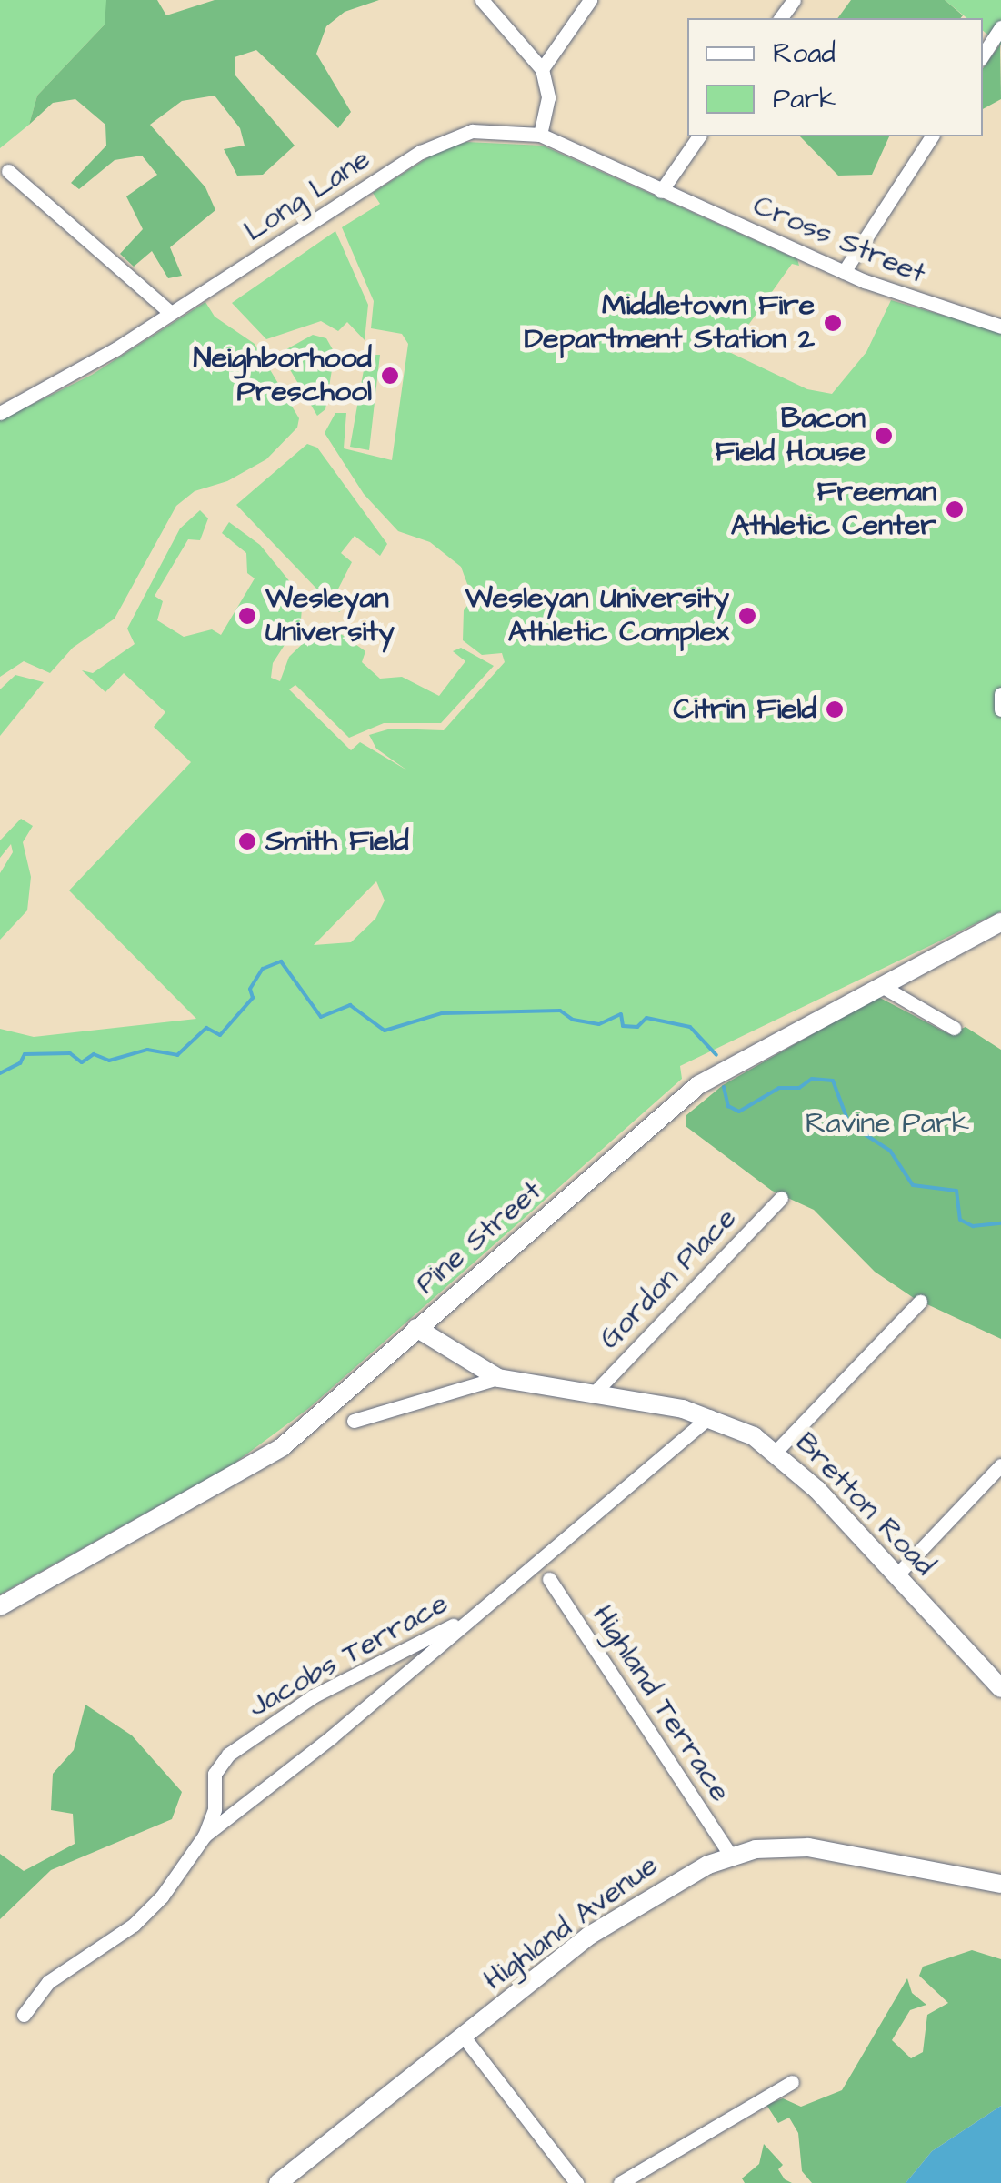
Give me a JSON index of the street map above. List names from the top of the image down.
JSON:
{
  "streets": {
    "street": [
      "Long Lane",
      "Cross Street",
      "Pine Street",
      "Gordon Place",
      "Bretton Road",
      "Jacobs Terrace",
      "Highland Terrace",
      "Highland Avenue"
    ]
  },
  "crossings": [
    ["Long Lane", "Cross Street"],
    ["Pine Street", "Bretton Road"],
    ["Gordon Place", "Bretton Road"],
    ["Bretton Road", "Jacobs Terrace"],
    ["Highland Terrace", "Highland Avenue"]
  ],
  "parks": ["Ravine Park"],
  "places": [
    "Middletown Fire Department Station 2",
    "Neighborhood Preschool",
    "Bacon Field House",
    "Freeman Athletic Center",
    "Wesleyan University",
    "Wesleyan University Athletic Complex",
    "Citrin Field",
    "Smith Field"
  ],
  "legend": ["Road", "Park"]
}
